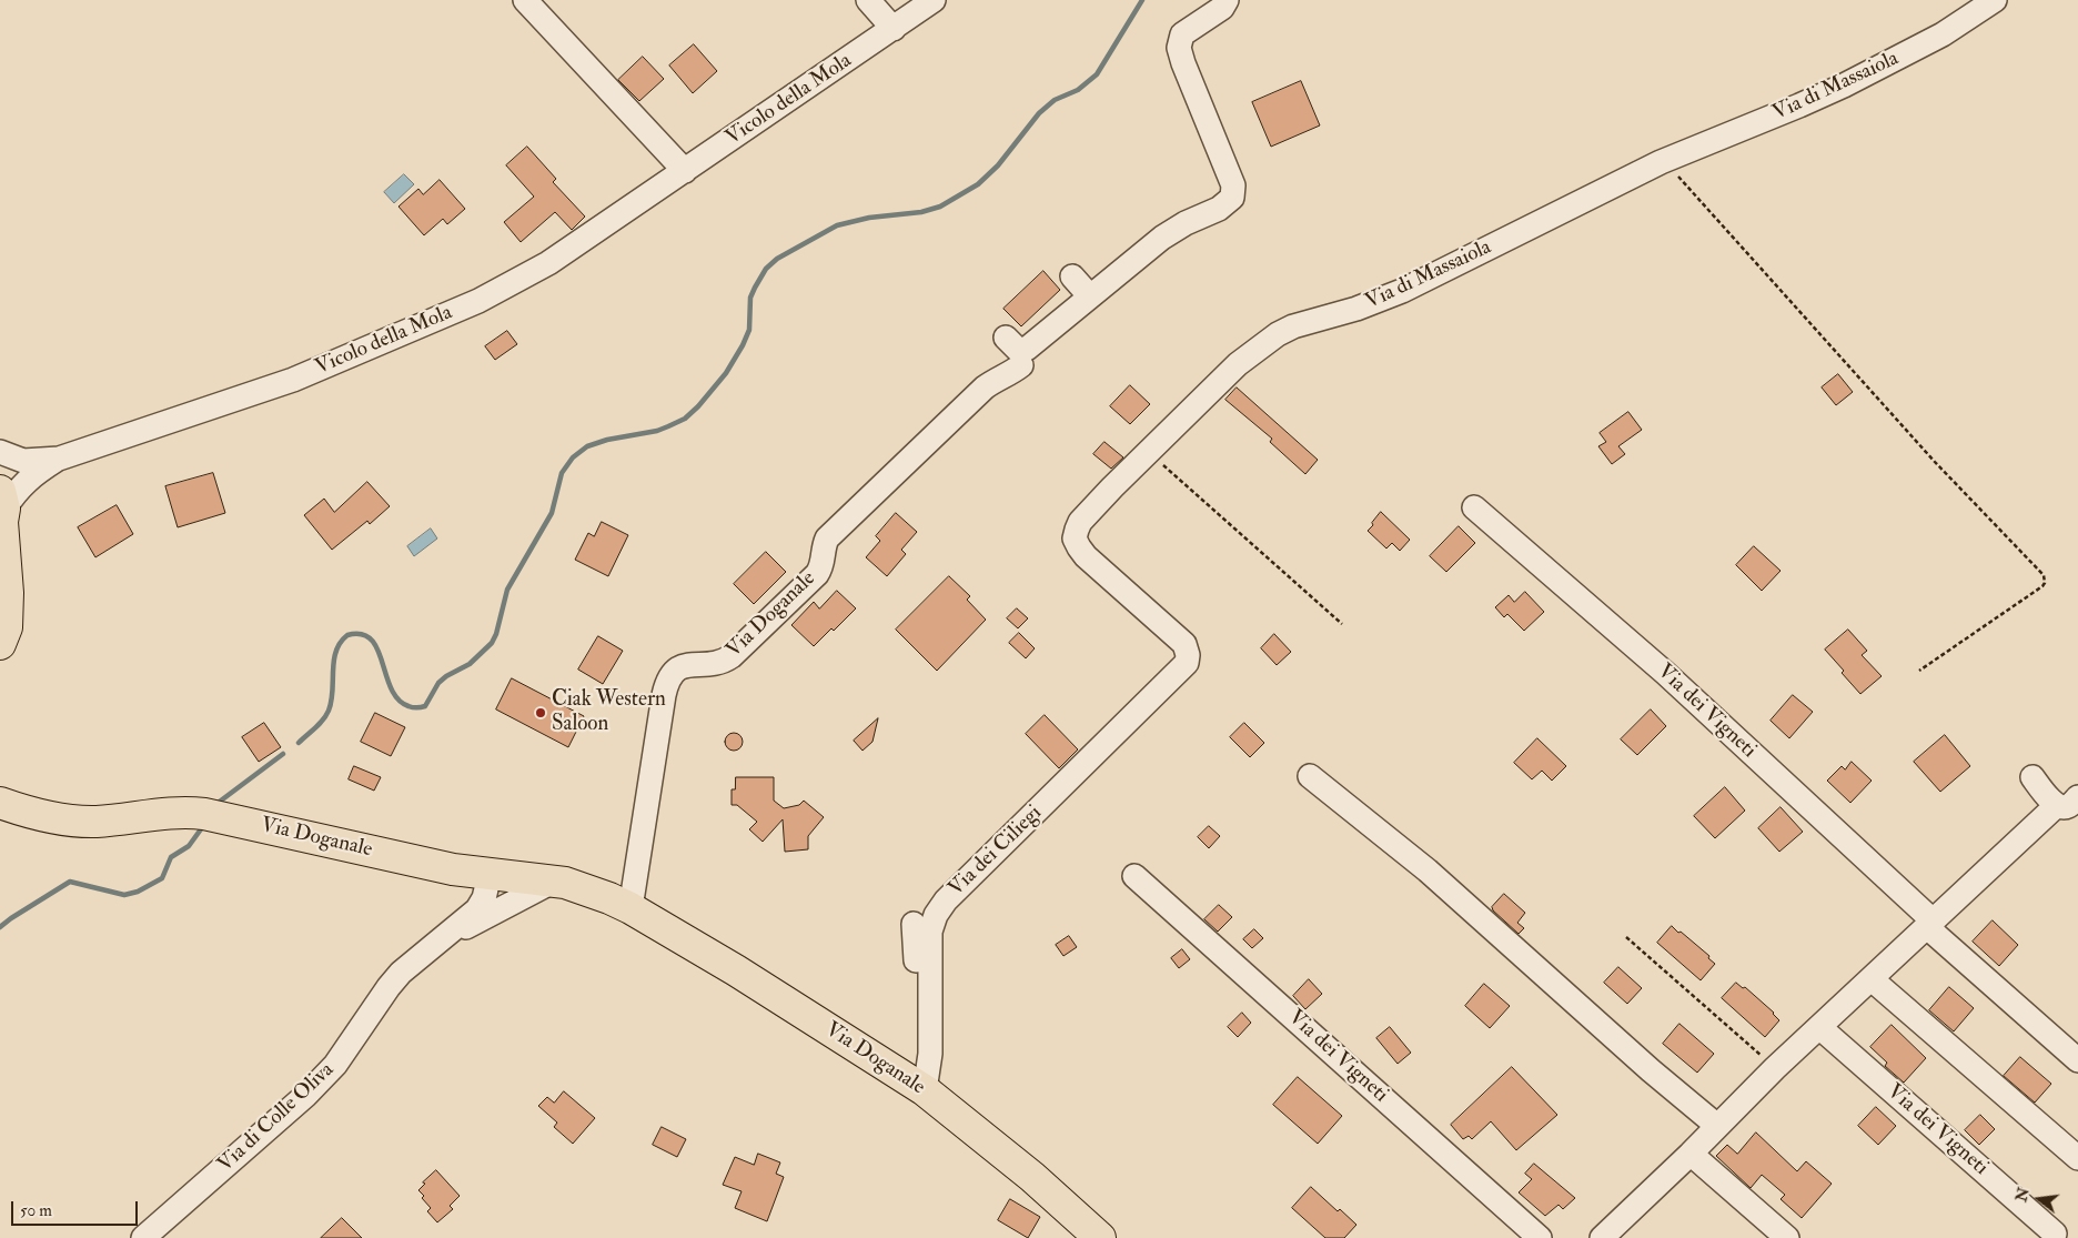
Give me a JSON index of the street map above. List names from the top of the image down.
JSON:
{
  "streets": {
    "main road": ["Vicolo della Mola", "Via Doganale"],
    "street": [
      "Via di Massaiola",
      "Via dei Vigneti",
      "Via dei Ciliegi",
      "Via di Colle Oliva"
    ]
  },
  "crossings": [
    ["Via di Massaiola", "Via dei Ciliegi"],
    ["Via Doganale", "Via dei Ciliegi"],
    ["Via Doganale", "Via di Colle Oliva"]
  ],
  "places": ["Ciak Western Saloon"],
  "scale_bar": "50 m",
  "north": "left"
}
